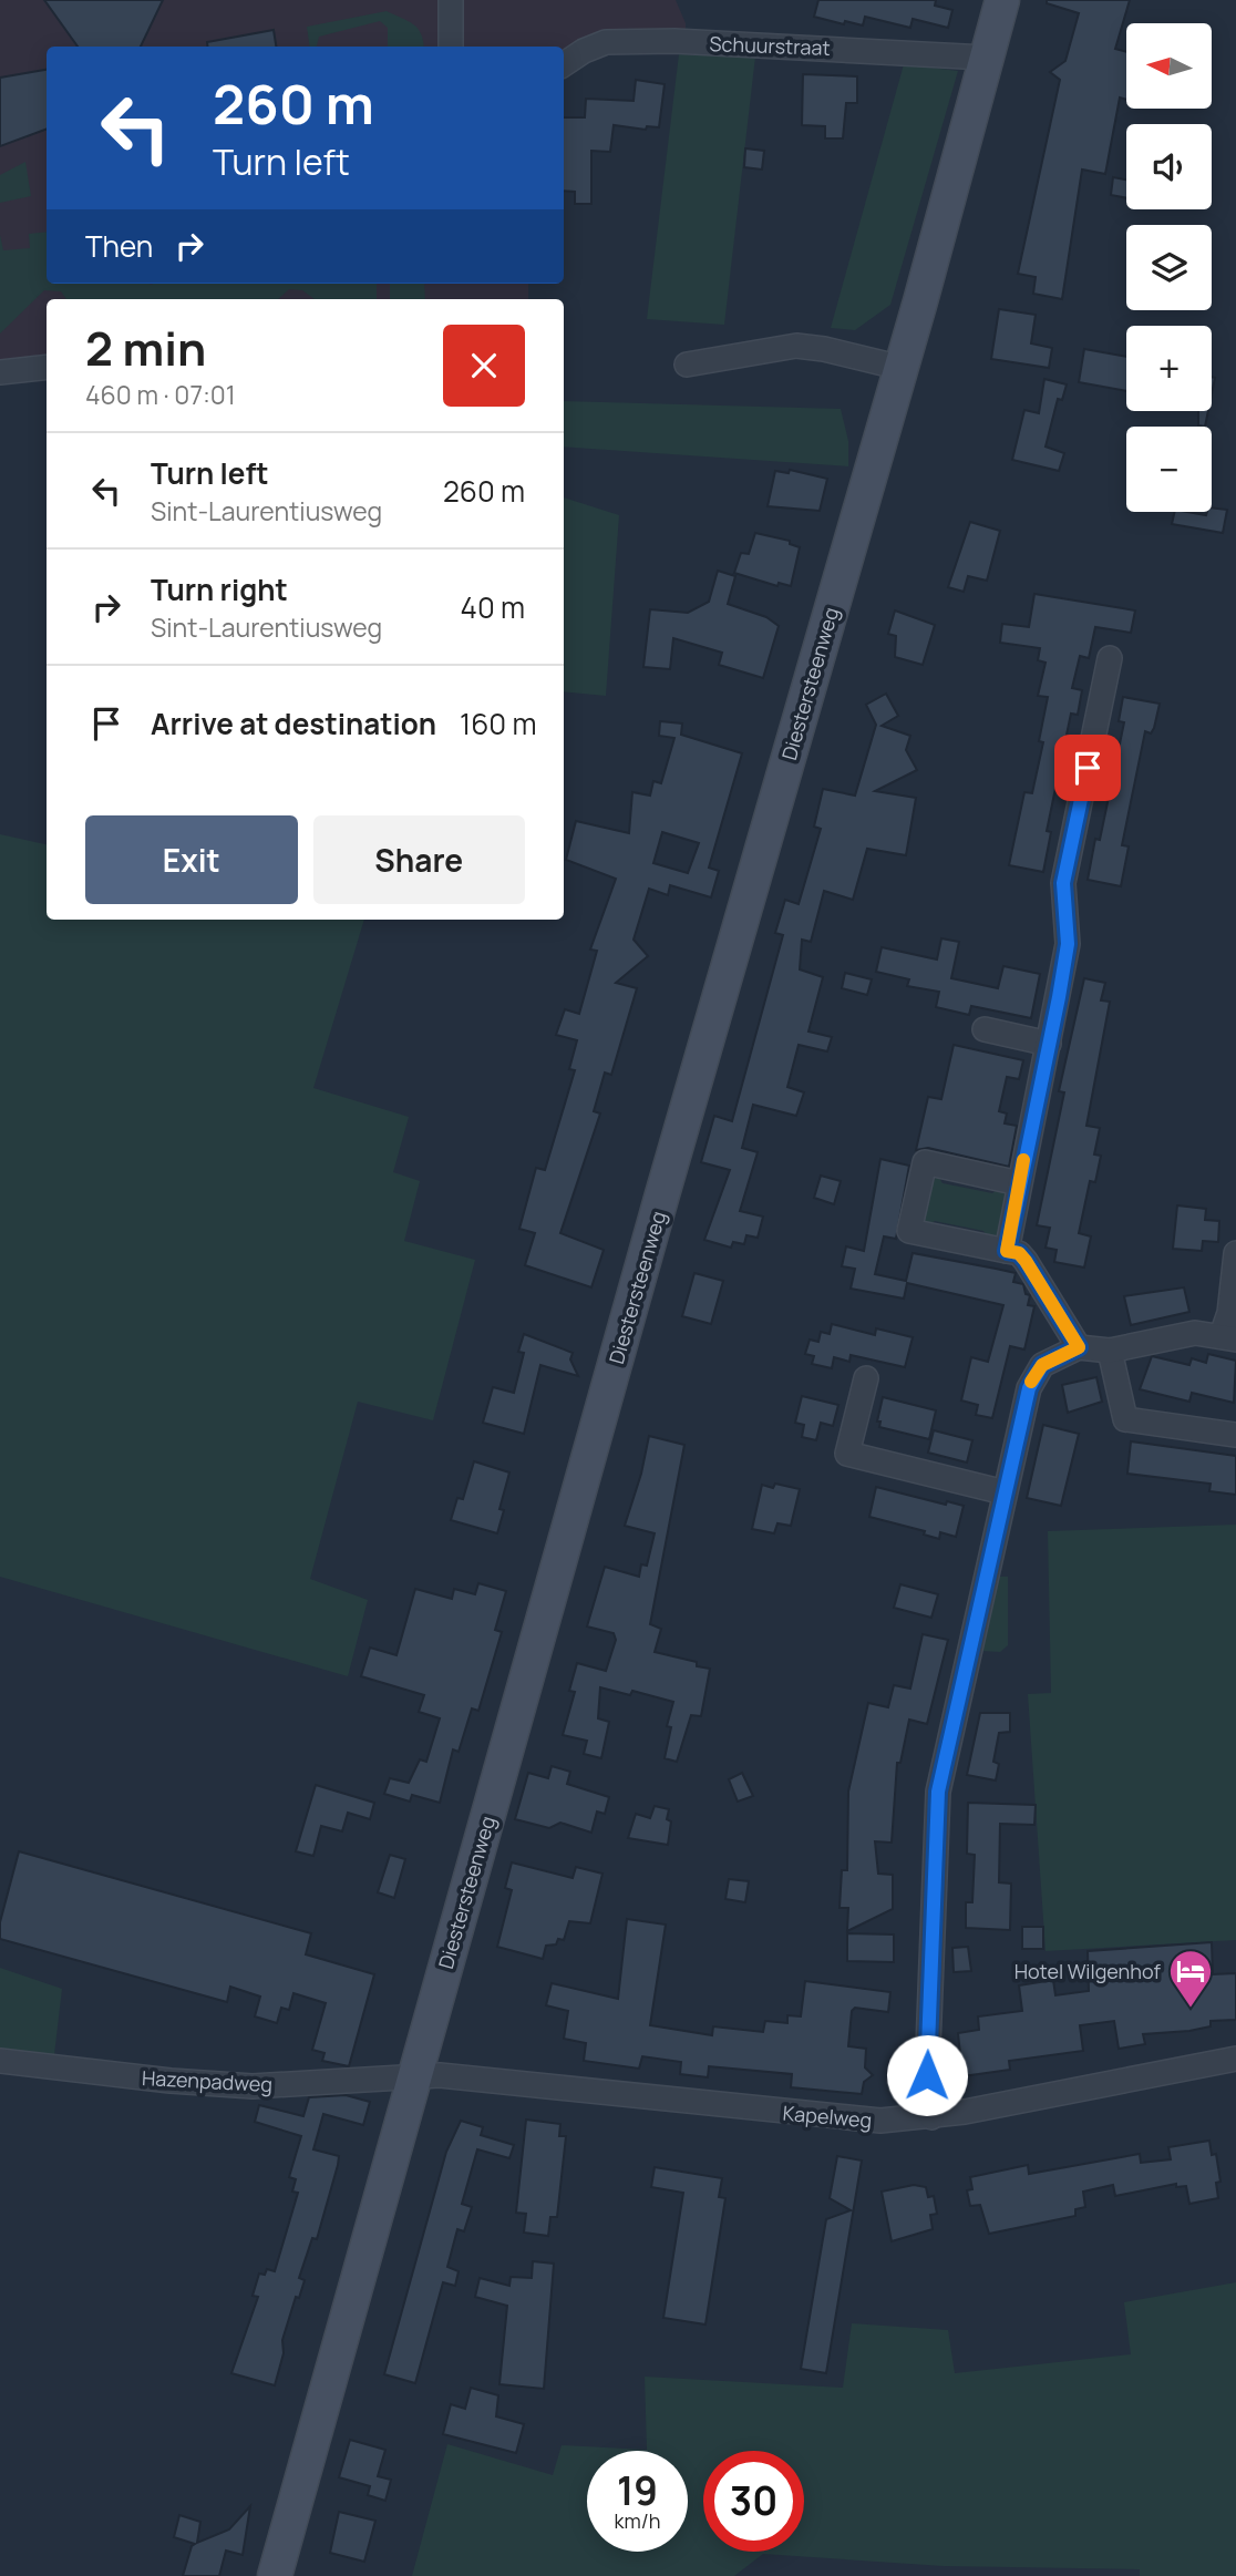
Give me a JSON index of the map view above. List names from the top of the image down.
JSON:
{
  "streets": {
    "main road": ["Diestersteenweg"],
    "street": ["Schuurstraat", "Hazenpadweg", "Kapelweg"]
  },
  "crossings": [
    ["Schuurstraat", "Diestersteenweg"],
    ["Diestersteenweg", "Hazenpadweg"],
    ["Diestersteenweg", "Kapelweg"],
    ["Hazenpadweg", "Kapelweg"]
  ],
  "places": {
    "hotel": ["Hotel Wilgenhof"]
  },
  "north": "left",
  "page": {
    "map_buttons": ["+", "−"],
    "turn": ["260 m", "Turn left"],
    "then": "Then",
    "heading": ["2 min", "460 m · 07:01"],
    "list": [
      {
        "name": "Turn left",
        "note": "Sint-Laurentiusweg",
        "value": "260 m"
      },
      {
        "name": "Turn right",
        "note": "Sint-Laurentiusweg",
        "value": "40 m"
      },
      {
        "name": "Arrive at destination",
        "value": "160 m"
      }
    ],
    "buttons": ["Exit", "Share"],
    "speed": "19 km/h",
    "limit": "30"
  }
}
